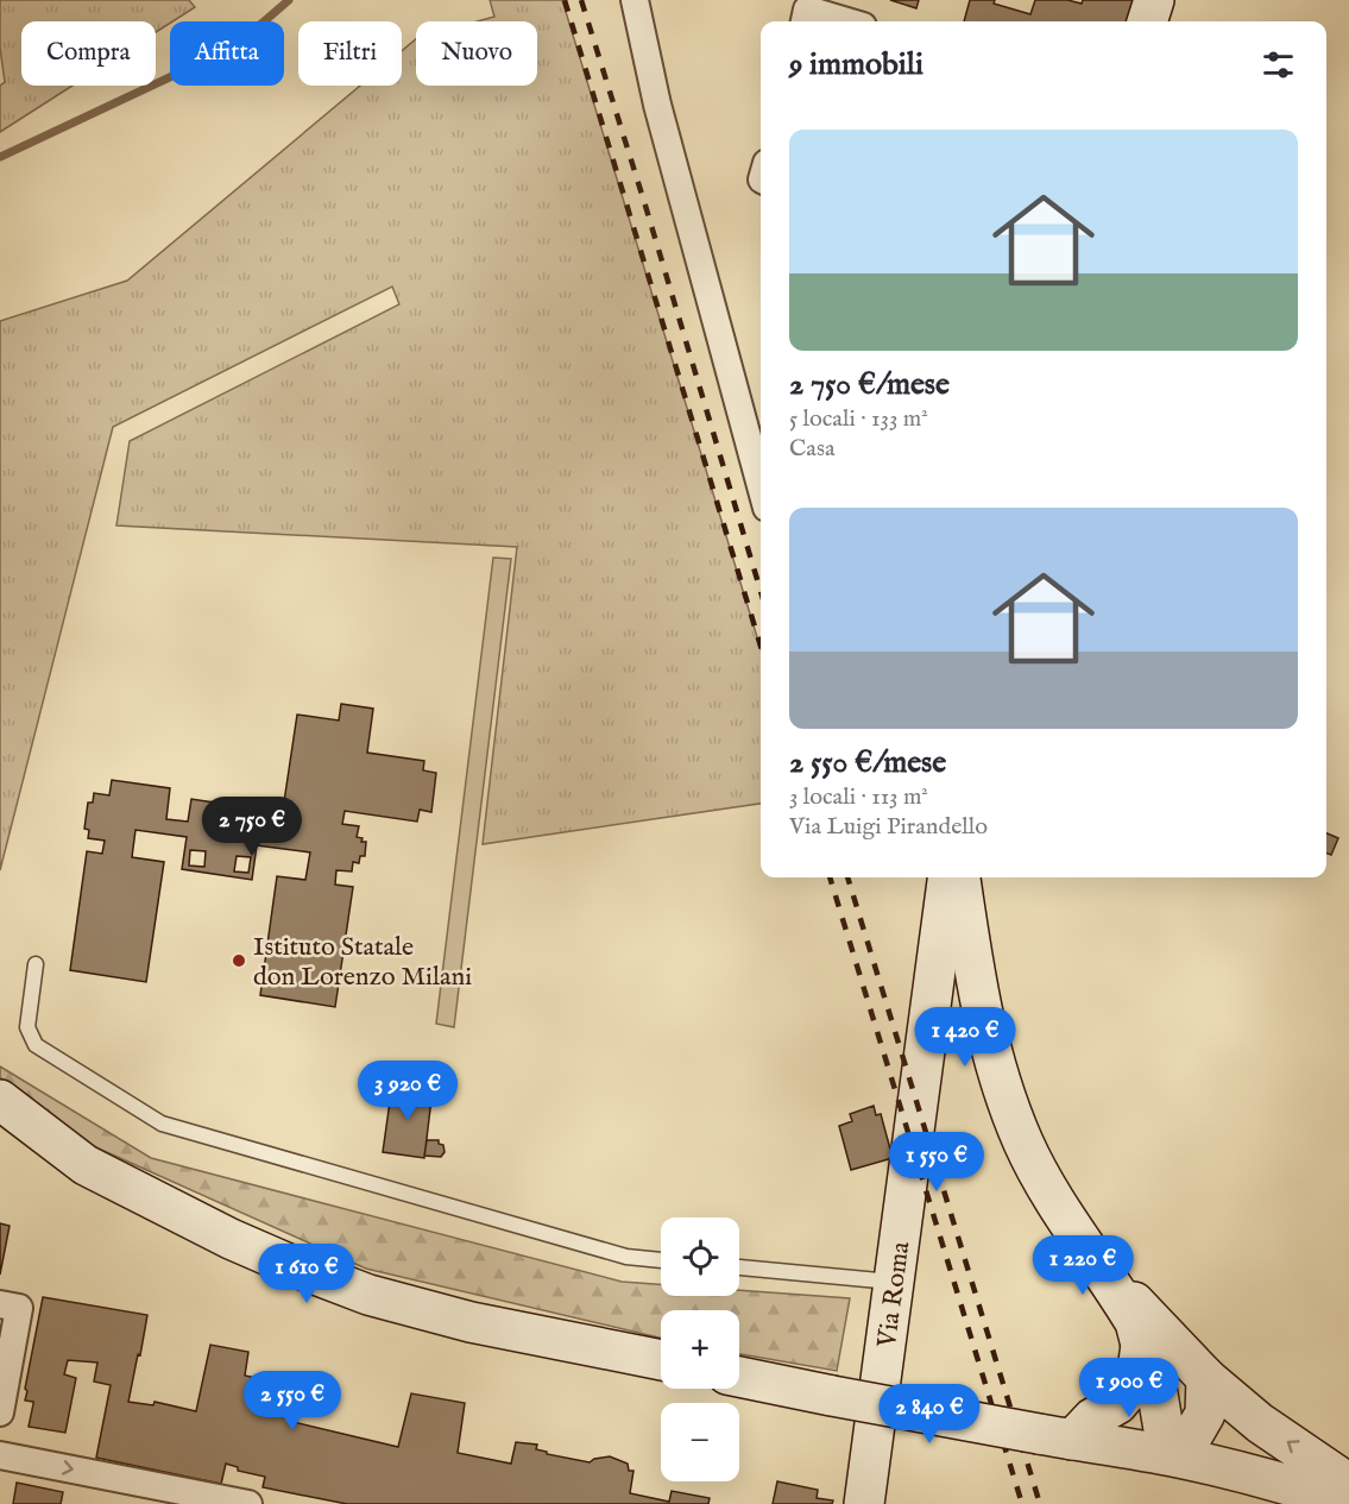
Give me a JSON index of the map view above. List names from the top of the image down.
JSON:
{
  "streets": {
    "main road": ["Via Roma"]
  },
  "places": ["Istituto Statale don Lorenzo Milani"],
  "page": {
    "chip": [
      "Compra",
      "Affitta",
      "Filtri",
      "Nuovo"
    ],
    "heading": "9 immobili",
    "list": [
      {
        "name": "2 750 €/mese",
        "note": "5 locali · 133 m² · Casa"
      },
      {
        "name": "2 550 €/mese",
        "note": "3 locali · 113 m² · Via Luigi Pirandello"
      }
    ],
    "price": [
      "2 750 €",
      "1 420 €",
      "3 920 €",
      "1 550 €",
      "1 220 €",
      "1 610 €",
      "1 900 €",
      "2 550 €",
      "2 840 €"
    ],
    "map_buttons": ["+", "−"]
  }
}
